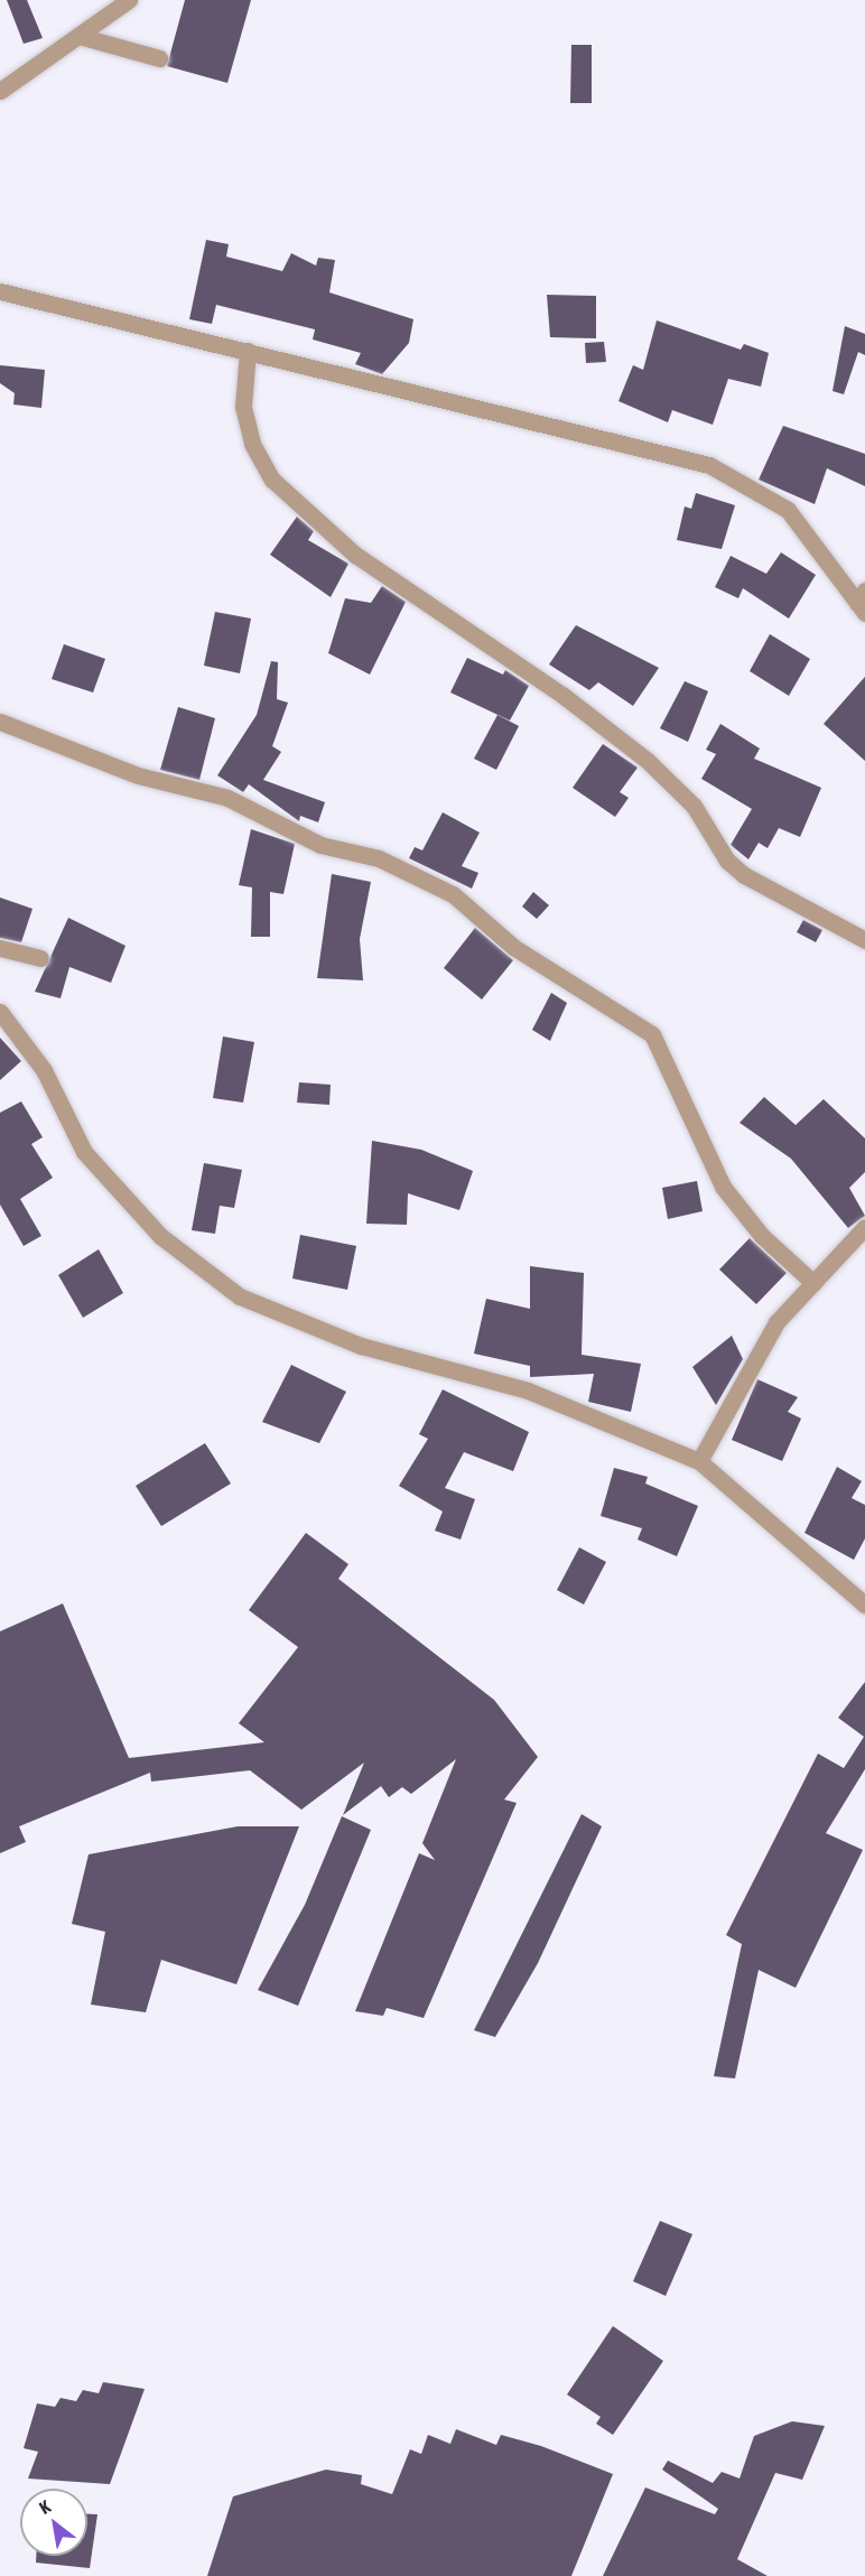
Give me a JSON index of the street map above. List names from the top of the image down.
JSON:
{
  "north": "top left"
}
